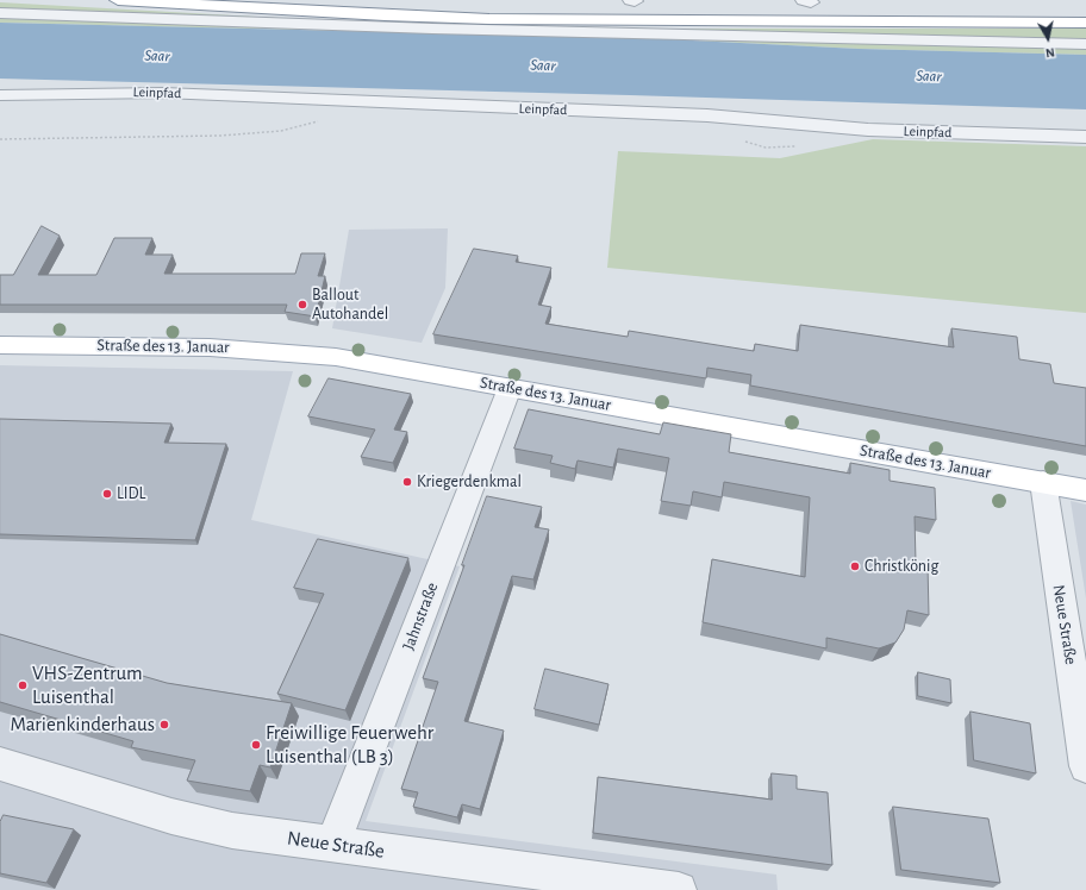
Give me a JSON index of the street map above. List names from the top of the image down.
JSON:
{
  "streets": {
    "main road": ["Straße des 13. Januar"],
    "street": ["Leinpfad", "Jahnstraße", "Neue Straße"]
  },
  "crossings": [
    ["Straße des 13. Januar", "Jahnstraße"],
    ["Straße des 13. Januar", "Neue Straße"],
    ["Jahnstraße", "Neue Straße"]
  ],
  "water": ["Saar"],
  "places": [
    "Ballout Autohandel",
    "Kriegerdenkmal",
    "LIDL",
    "Christkönig",
    "VHS-Zentrum Luisenthal",
    "Marienkinderhaus",
    "Freiwillige Feuerwehr Luisenthal (LB 3)"
  ],
  "north": "bottom"
}
